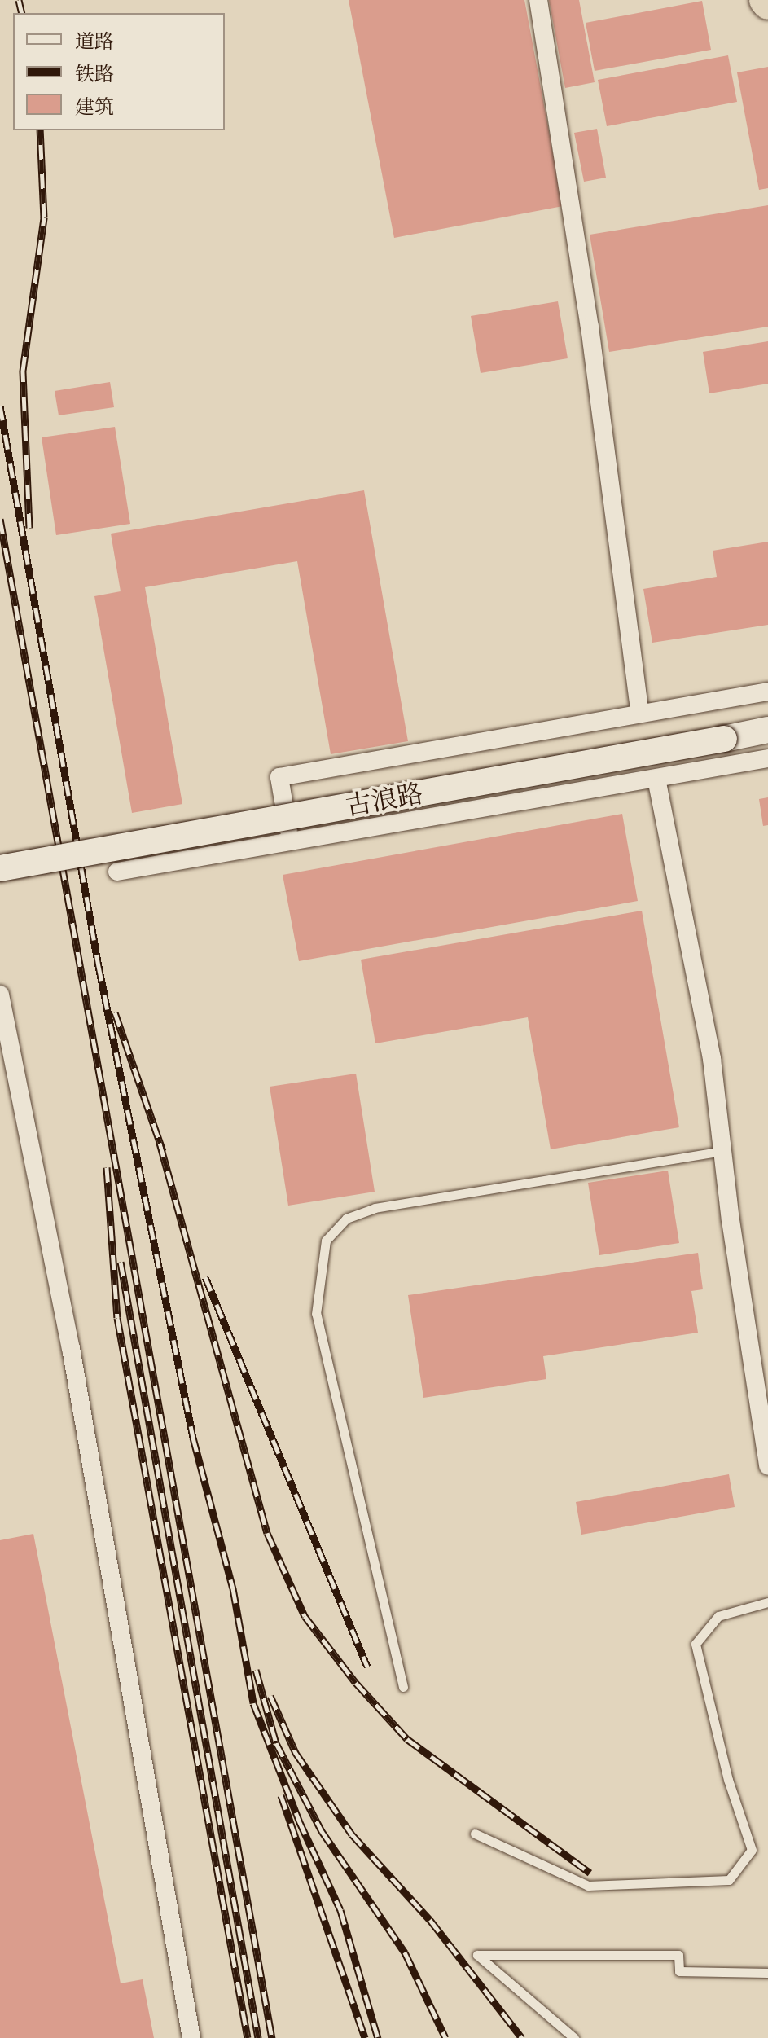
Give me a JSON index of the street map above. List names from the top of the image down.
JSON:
{
  "streets": {
    "main road": ["古浪路"]
  },
  "legend": ["道路", "铁路", "建筑"]
}
